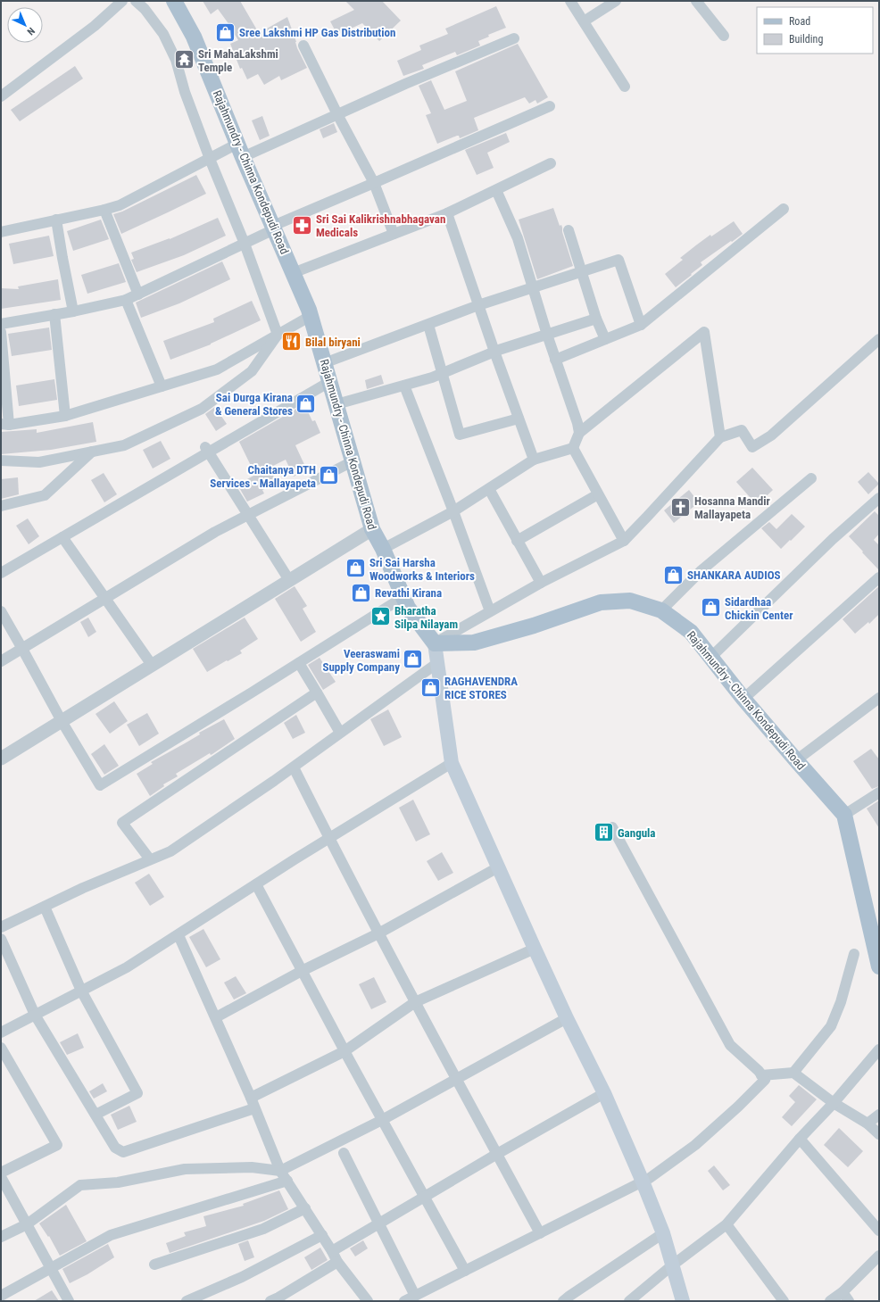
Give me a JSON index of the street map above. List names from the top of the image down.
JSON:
{
  "streets": {
    "main road": ["Rajahmundry - Chinna Kondepudi Road"]
  },
  "places": {
    "shop": [
      "Sree Lakshmi HP Gas Distribution",
      "Sai Durga Kirana & General Stores",
      "Chaitanya DTH Services - Mallayapeta",
      "Sri Sai Harsha Woodworks & Interiors",
      "SHANKARA AUDIOS",
      "Revathi Kirana",
      "Sidardhaa Chickin Center",
      "Veeraswami Supply Company",
      "RAGHAVENDRA RICE STORES"
    ],
    "temple": ["Sri MahaLakshmi Temple"],
    "pharmacy": ["Sri Sai Kalikrishnabhagavan Medicals"],
    "restaurant": ["Bilal biryani"],
    "church": ["Hosanna Mandir Mallayapeta"],
    "place": ["Bharatha Silpa Nilayam"],
    "building": ["Gangula"]
  },
  "legend": ["Road", "Building"],
  "north": "bottom right"
}
